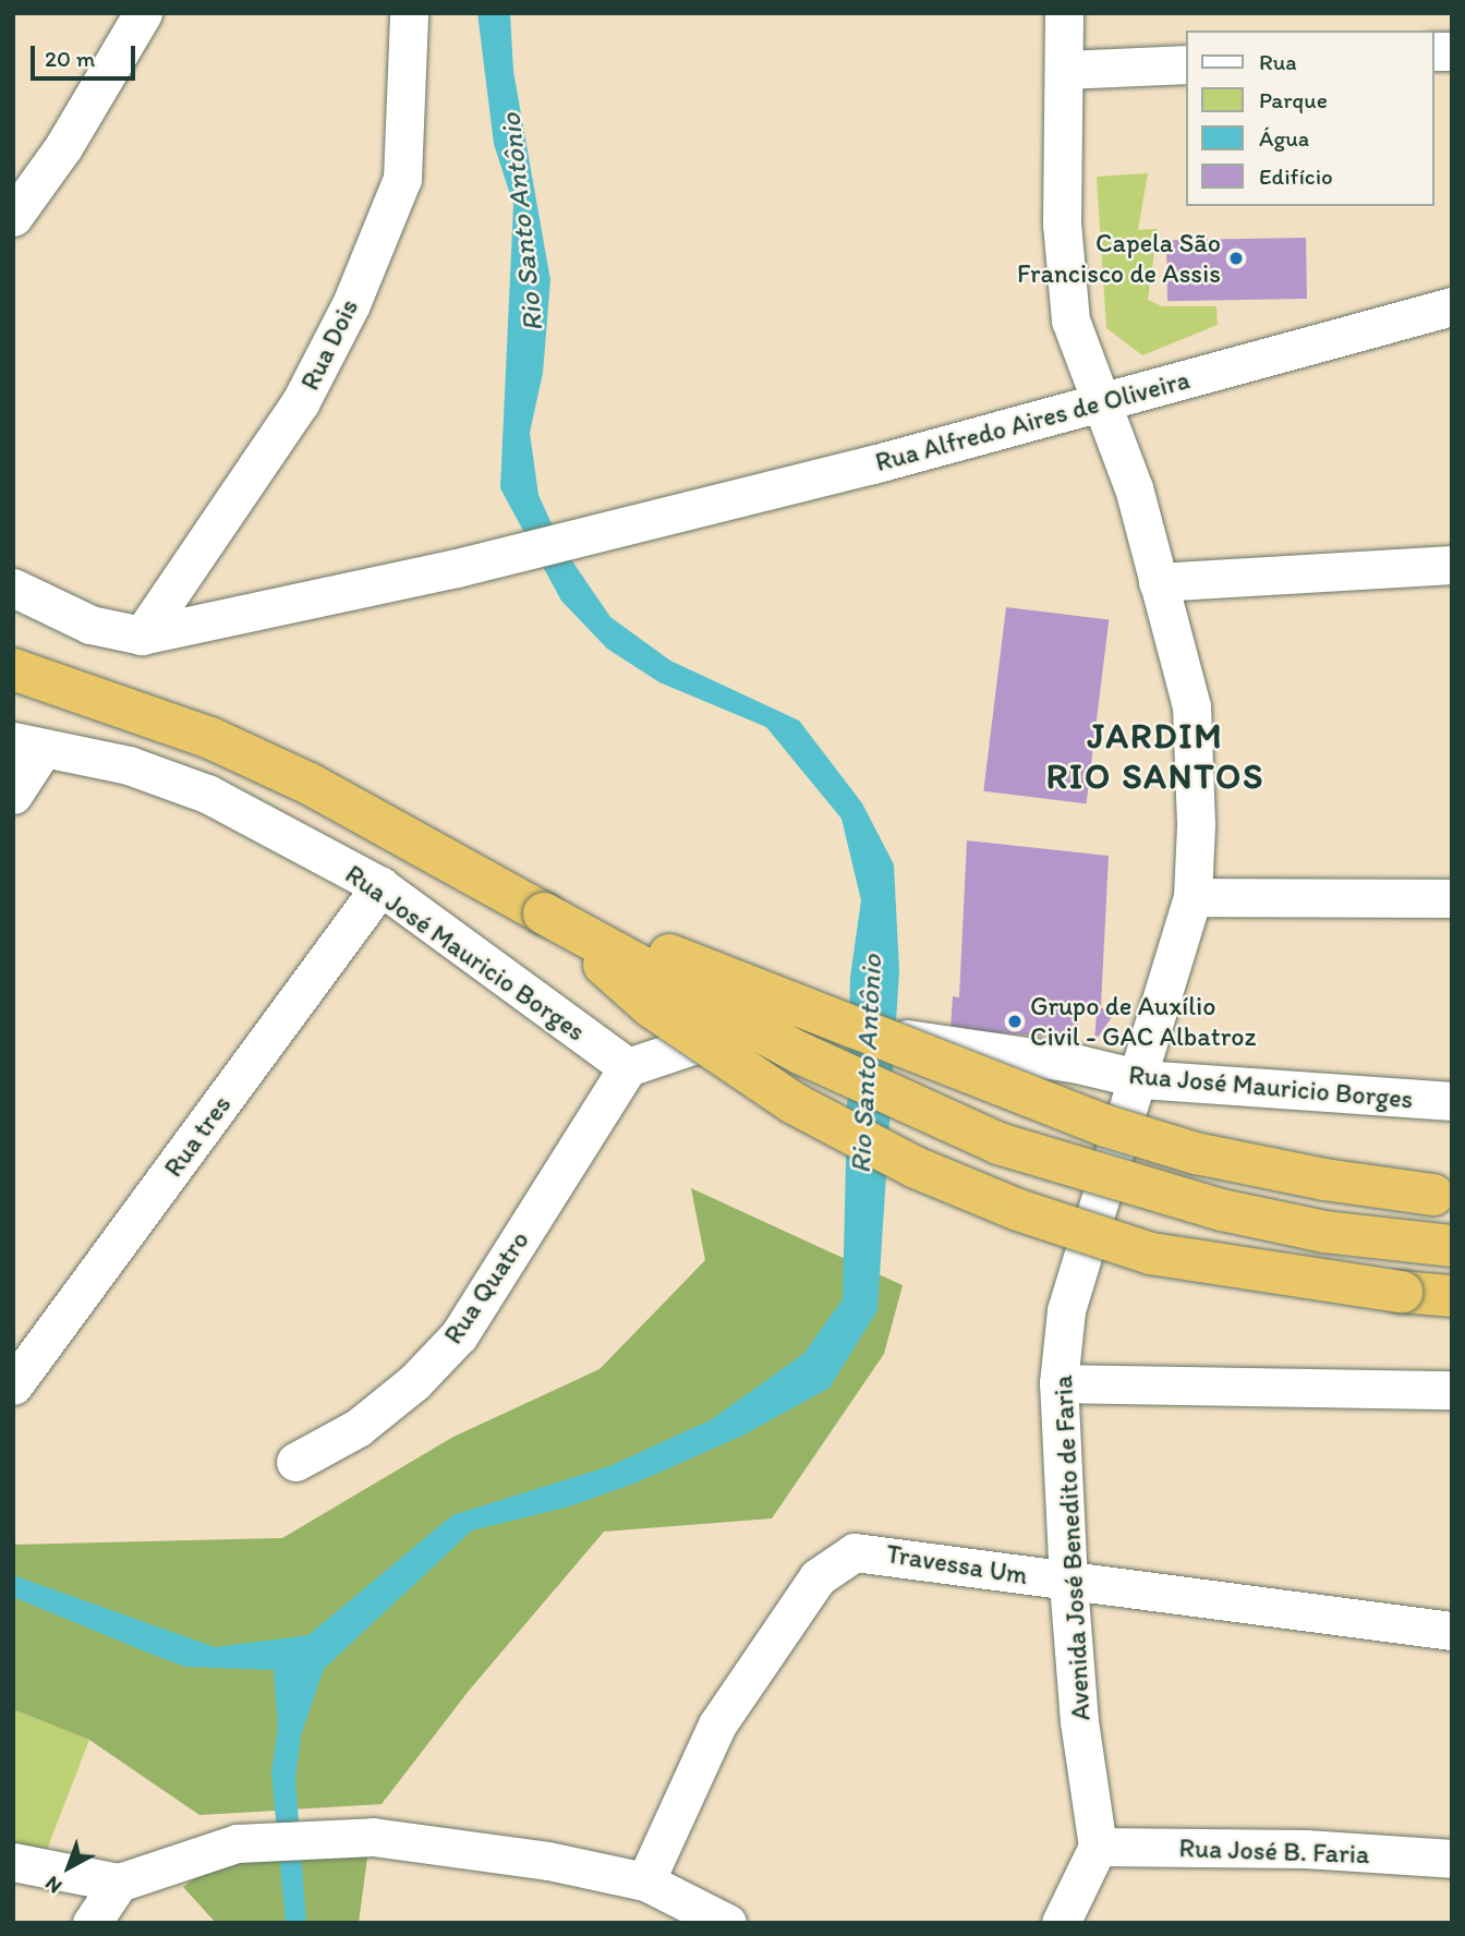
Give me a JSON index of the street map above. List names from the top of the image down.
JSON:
{
  "streets": {
    "street": [
      "Rua Dois",
      "Rua Alfredo Aires de Oliveira",
      "Rua José Mauricio Borges",
      "Rua tres",
      "Rua Quatro",
      "Avenida José Benedito de Faria",
      "Travessa Um",
      "Rua José B. Faria"
    ]
  },
  "crossings": [
    ["Rua Dois", "Rua Alfredo Aires de Oliveira"],
    ["Rua Alfredo Aires de Oliveira", "Avenida José Benedito de Faria"],
    ["Rua José Mauricio Borges", "Rua tres"],
    ["Rua José Mauricio Borges", "Rua Quatro"],
    ["Rua José Mauricio Borges", "Avenida José Benedito de Faria"],
    ["Avenida José Benedito de Faria", "Travessa Um"],
    ["Avenida José Benedito de Faria", "Rua José B. Faria"]
  ],
  "districts": ["JARDIM RIO SANTOS"],
  "water": ["Rio Santo Antônio"],
  "places": ["Capela São Francisco de Assis", "Grupo de Auxílio Civil - GAC Albatroz"],
  "legend": [
    "Rua",
    "Parque",
    "Água",
    "Edifício"
  ],
  "scale_bar": "20 m",
  "north": "bottom left"
}
